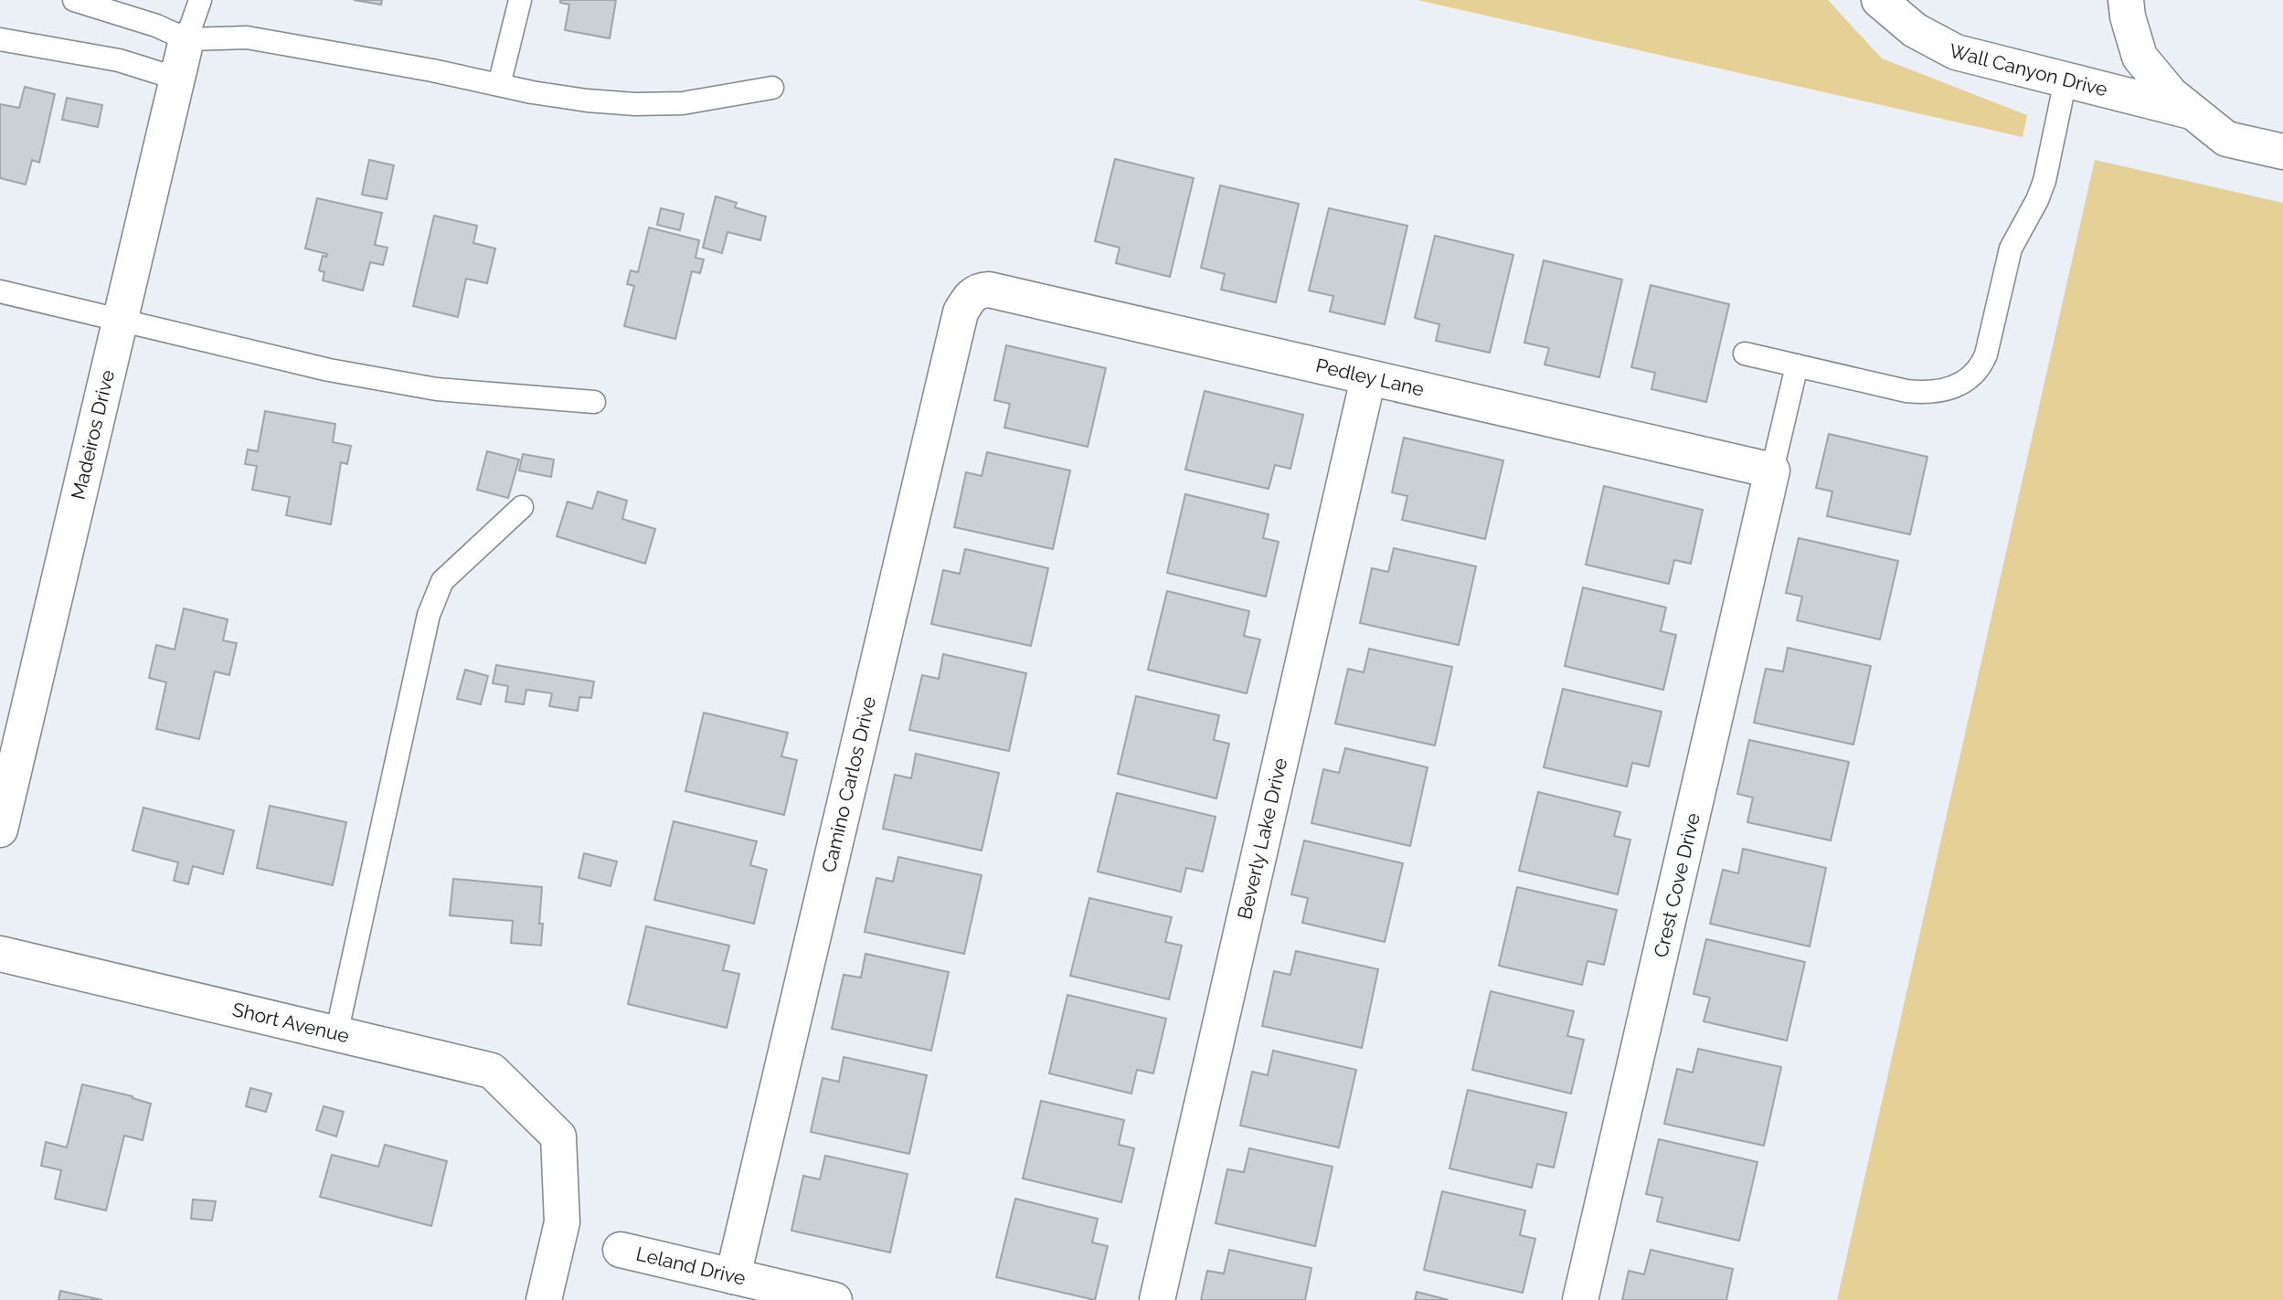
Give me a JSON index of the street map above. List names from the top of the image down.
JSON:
{
  "streets": {
    "street": [
      "Wall Canyon Drive",
      "Pedley Lane",
      "Madeiros Drive",
      "Camino Carlos Drive",
      "Beverly Lake Drive",
      "Crest Cove Drive",
      "Short Avenue",
      "Leland Drive"
    ]
  },
  "crossings": [
    ["Pedley Lane", "Camino Carlos Drive"],
    ["Pedley Lane", "Beverly Lake Drive"],
    ["Pedley Lane", "Crest Cove Drive"],
    ["Camino Carlos Drive", "Leland Drive"]
  ]
}
